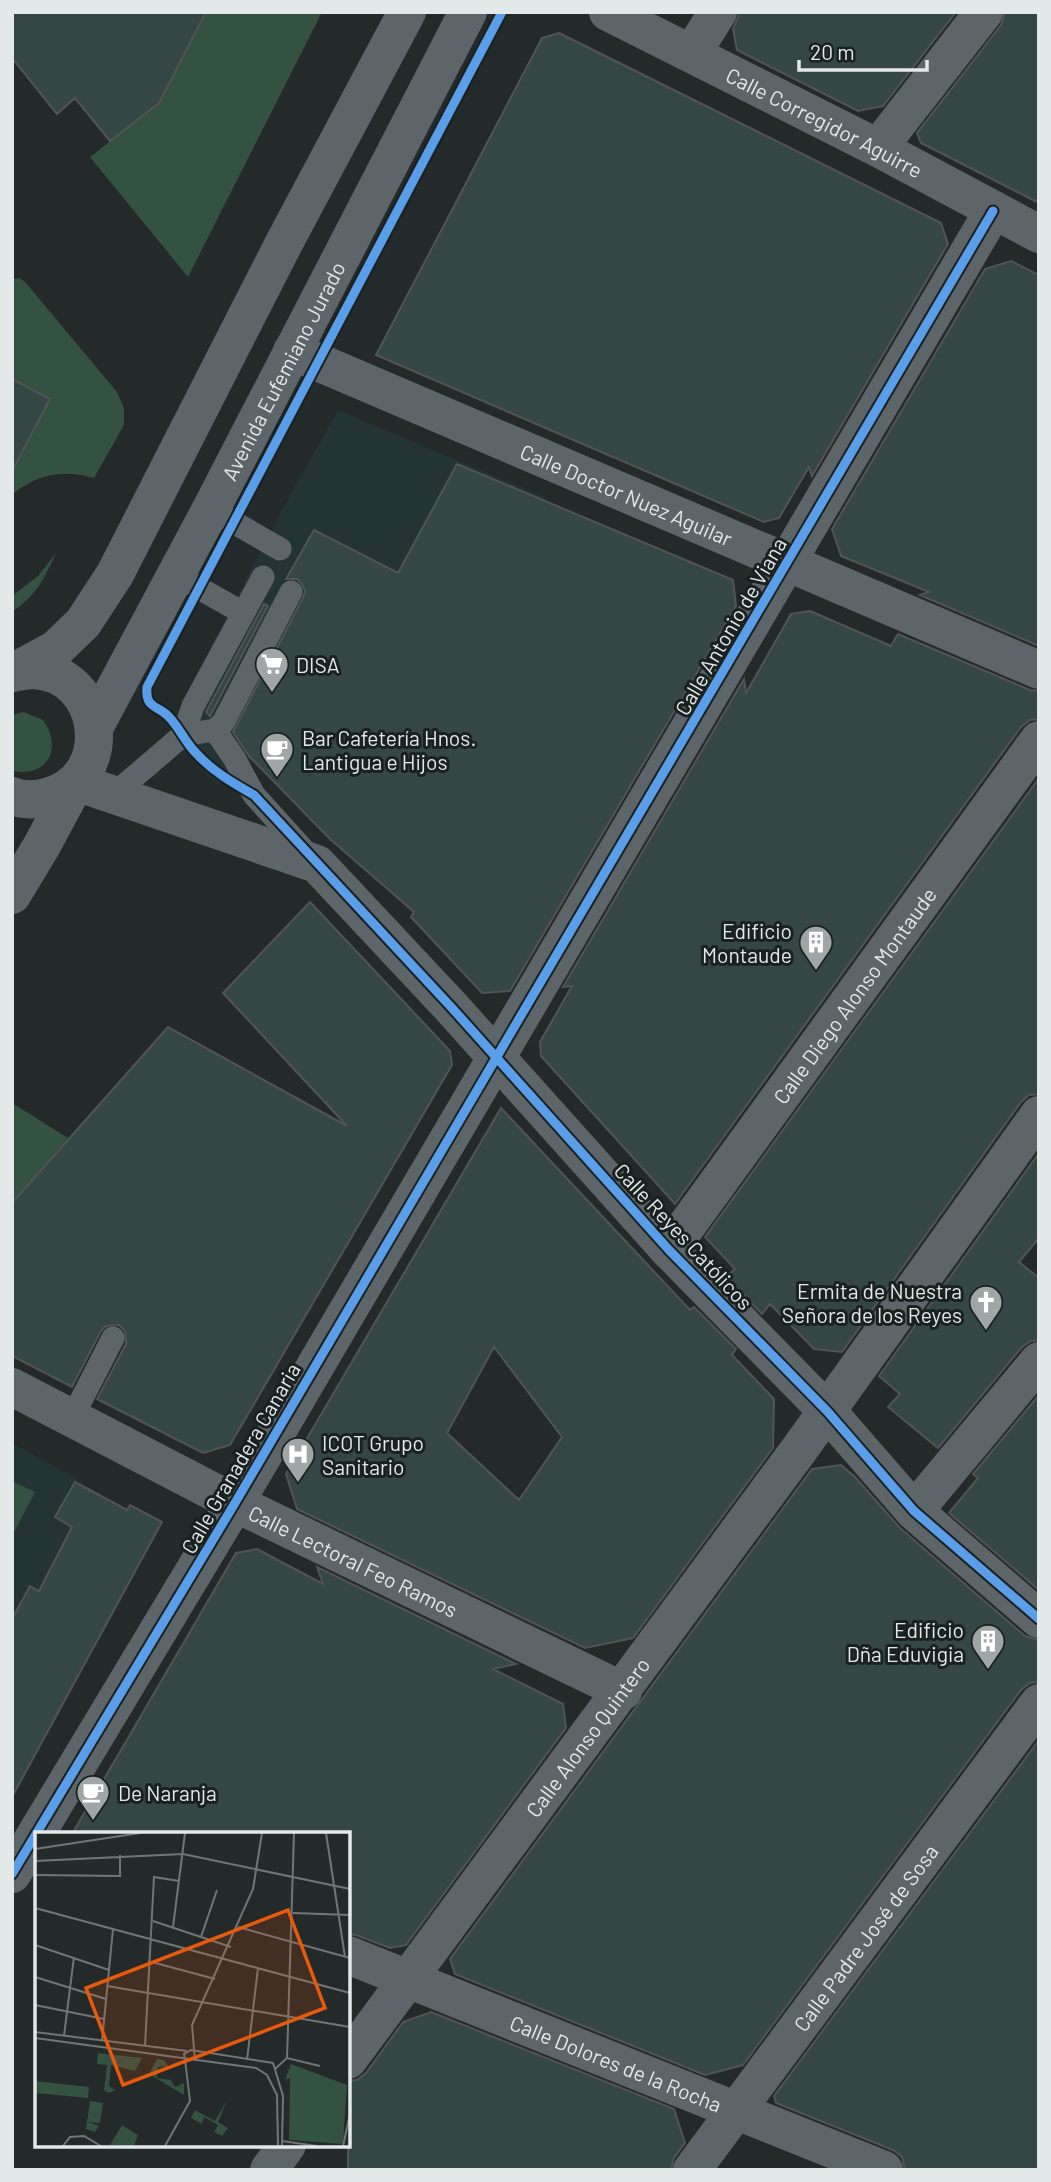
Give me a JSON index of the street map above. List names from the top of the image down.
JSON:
{
  "streets": {
    "street": [
      "Calle Corregidor Aguirre",
      "Avenida Eufemiano Jurado",
      "Calle Doctor Nuez Aguilar",
      "Calle Antonio de Viana",
      "Calle Diego Alonso Montaude",
      "Calle Reyes Católicos",
      "Calle Granadera Canaria",
      "Calle Lectoral Feo Ramos",
      "Calle Alonso Quintero",
      "Calle Padre José de Sosa",
      "Calle Dolores de la Rocha"
    ]
  },
  "crossings": [
    ["Calle Corregidor Aguirre", "Calle Antonio de Viana"],
    ["Avenida Eufemiano Jurado", "Calle Doctor Nuez Aguilar"],
    ["Calle Doctor Nuez Aguilar", "Calle Antonio de Viana"],
    ["Calle Antonio de Viana", "Calle Reyes Católicos"],
    ["Calle Antonio de Viana", "Calle Granadera Canaria"],
    ["Calle Diego Alonso Montaude", "Calle Reyes Católicos"],
    ["Calle Reyes Católicos", "Calle Granadera Canaria"],
    ["Calle Reyes Católicos", "Calle Alonso Quintero"],
    ["Calle Granadera Canaria", "Calle Lectoral Feo Ramos"],
    ["Calle Lectoral Feo Ramos", "Calle Alonso Quintero"],
    ["Calle Alonso Quintero", "Calle Dolores de la Rocha"],
    ["Calle Padre José de Sosa", "Calle Dolores de la Rocha"]
  ],
  "places": {
    "supermarket": ["DISA"],
    "cafe": ["Bar Cafetería Hnos. Lantigua e Hijos", "De Naranja"],
    "building": ["Edificio Montaude", "Edificio Dña Eduvigia"],
    "church": ["Ermita de Nuestra Señora de los Reyes"],
    "hospital": ["ICOT Grupo Sanitario"]
  },
  "scale_bar": "20 m"
}
